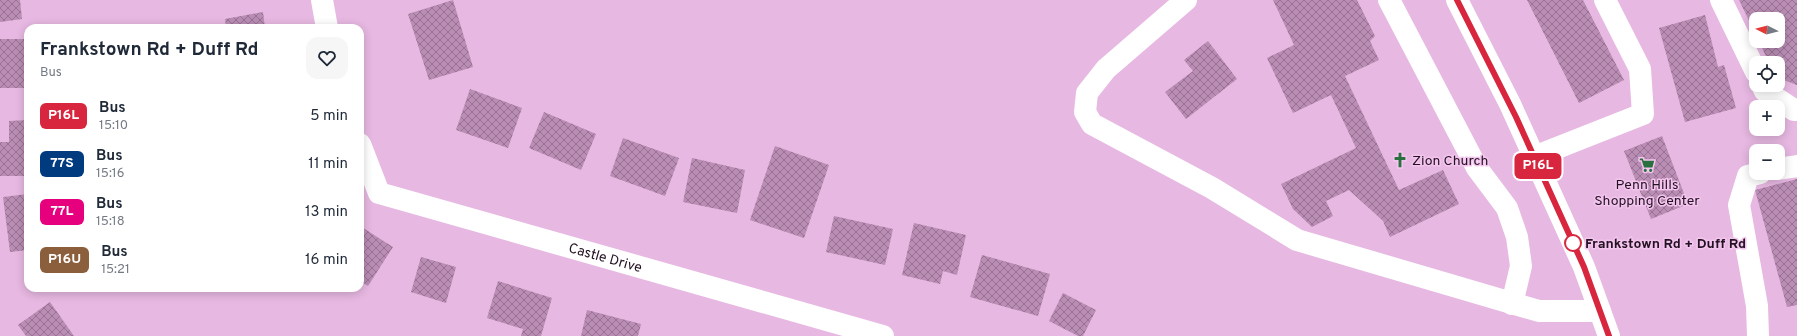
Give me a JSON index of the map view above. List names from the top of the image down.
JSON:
{
  "streets": {
    "street": ["Castle Drive"]
  },
  "places": {
    "church": ["Zion Church"],
    "supermarket": ["Penn Hills Shopping Center"],
    "other": ["Frankstown Rd + Duff Rd"]
  },
  "lines": ["bus line P16L"],
  "north": "left",
  "page": {
    "on_map": "P16L",
    "map_buttons": ["+", "−"],
    "heading": ["Frankstown Rd + Duff Rd", "Bus"],
    "list": [
      {
        "mark": "P16L",
        "name": "Bus",
        "note": "15:10",
        "value": "5 min"
      },
      {
        "mark": "77S",
        "name": "Bus",
        "note": "15:16",
        "value": "11 min"
      },
      {
        "mark": "77L",
        "name": "Bus",
        "note": "15:18",
        "value": "13 min"
      },
      {
        "mark": "P16U",
        "name": "Bus",
        "note": "15:21",
        "value": "16 min"
      }
    ]
  }
}
